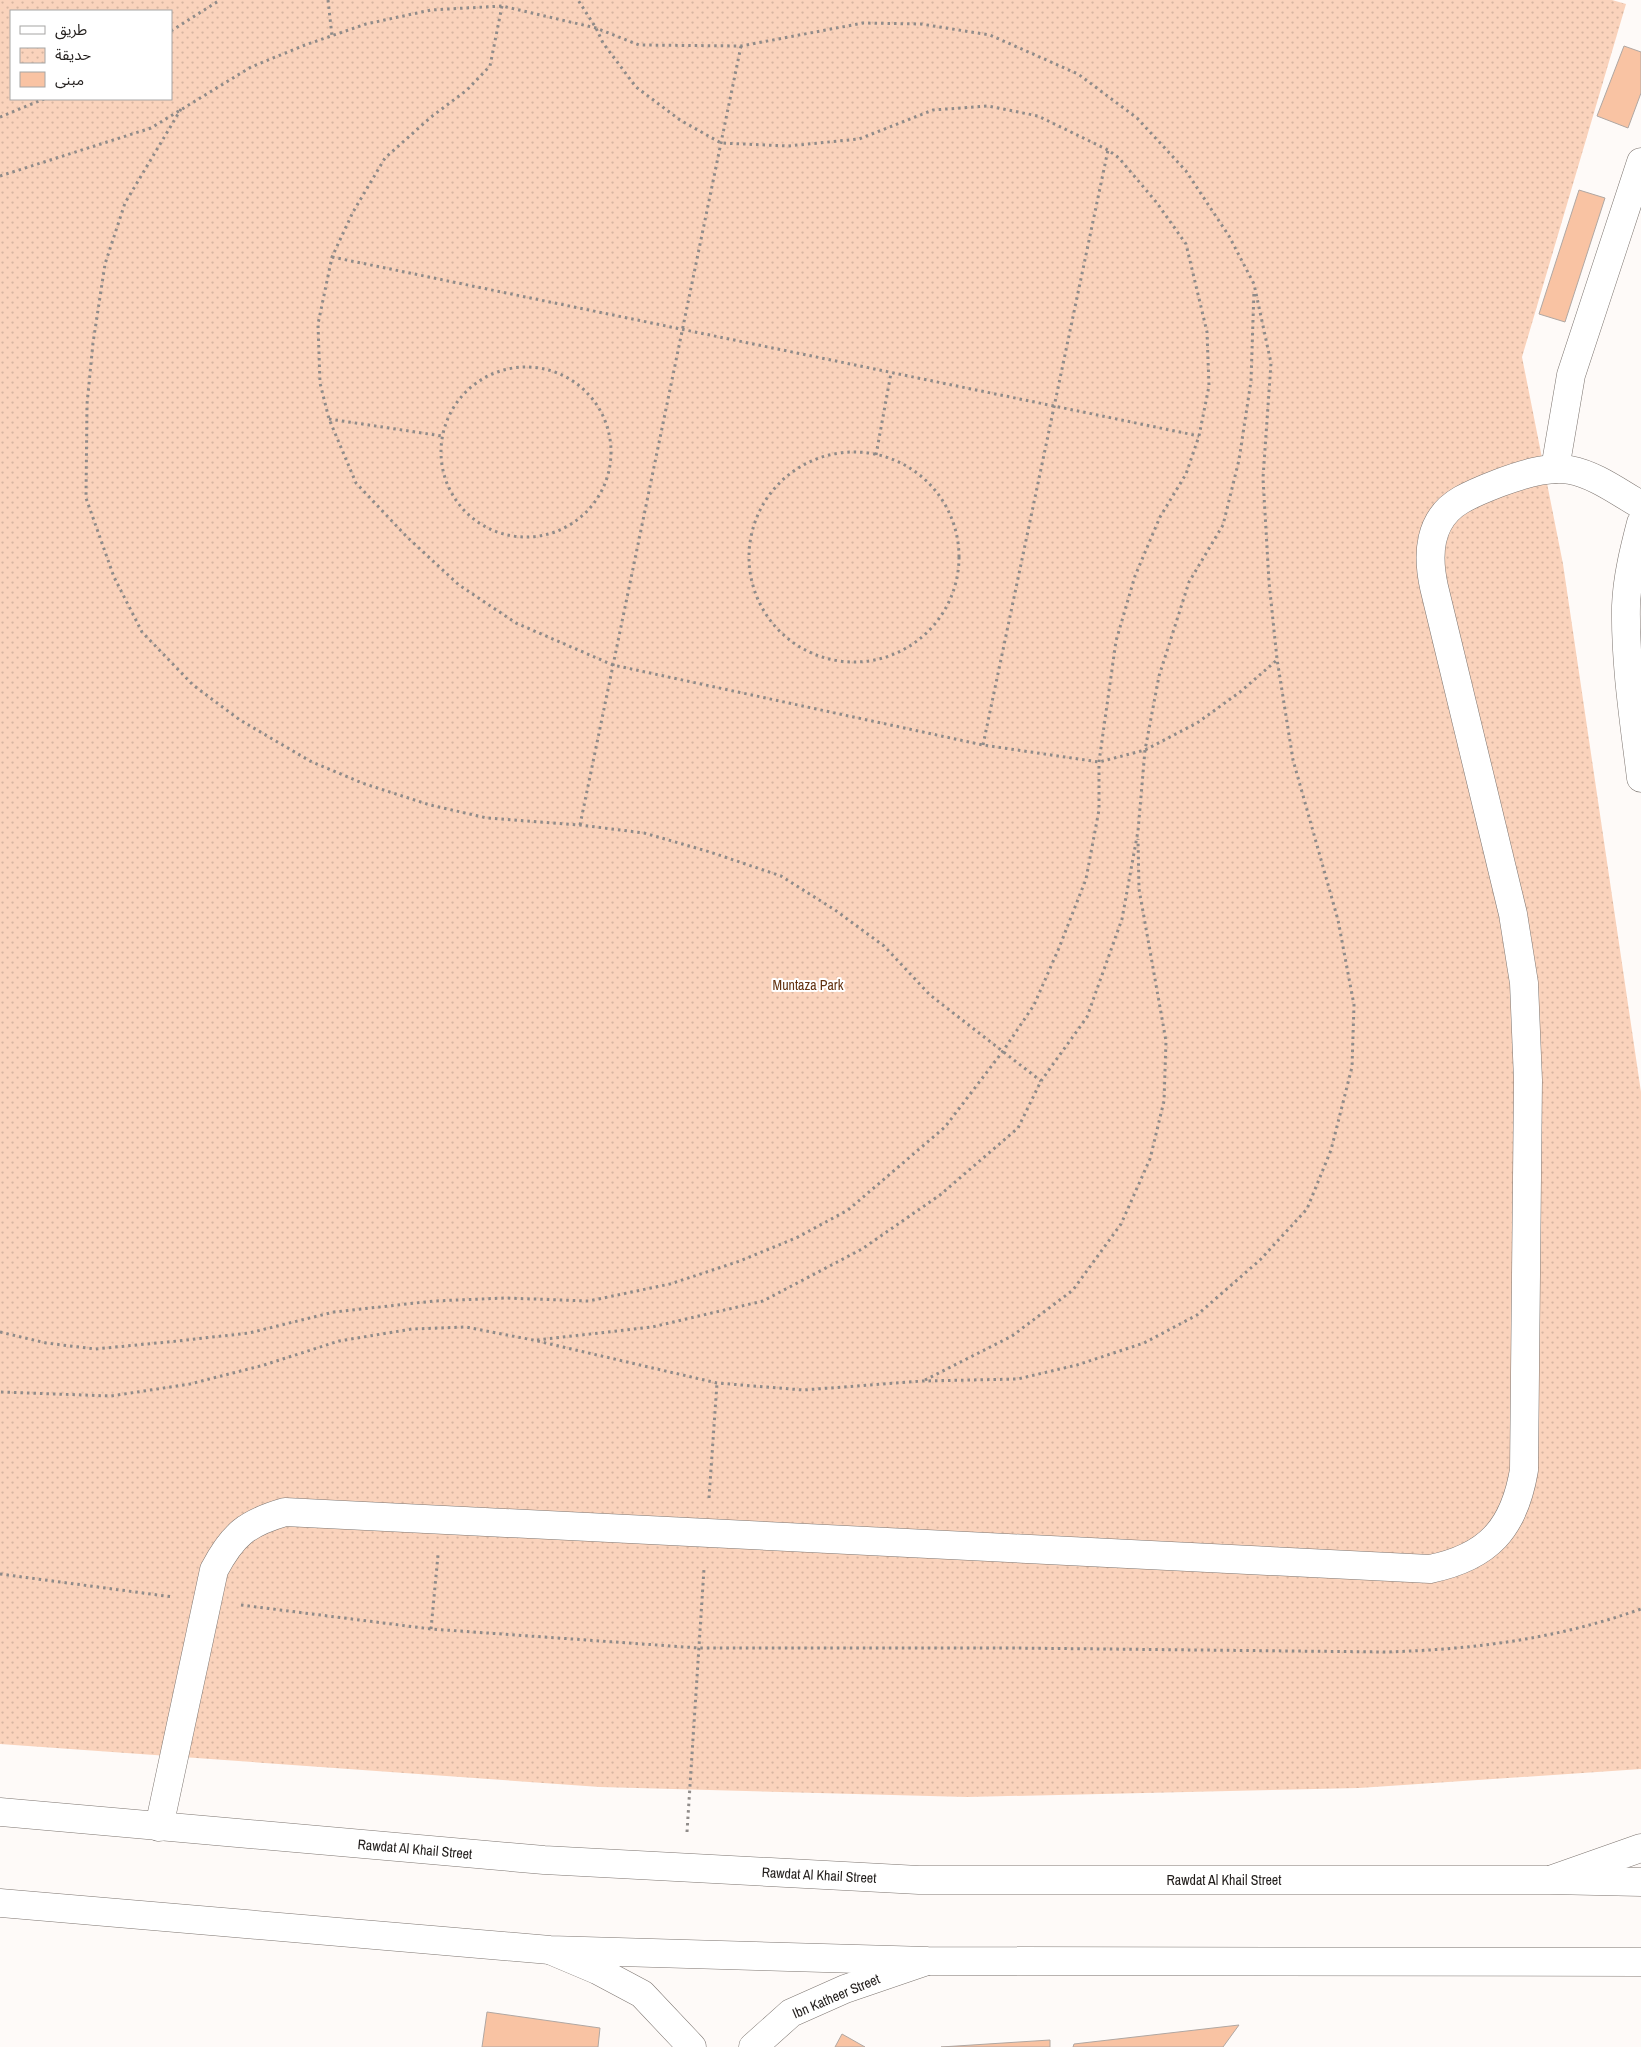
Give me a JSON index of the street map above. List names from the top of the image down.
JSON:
{
  "streets": {
    "main road": ["Rawdat Al Khail Street", "Ibn Katheer Street"]
  },
  "parks": ["Muntaza Park"],
  "legend": ["طريق", "حديقة", "مبنى"]
}
